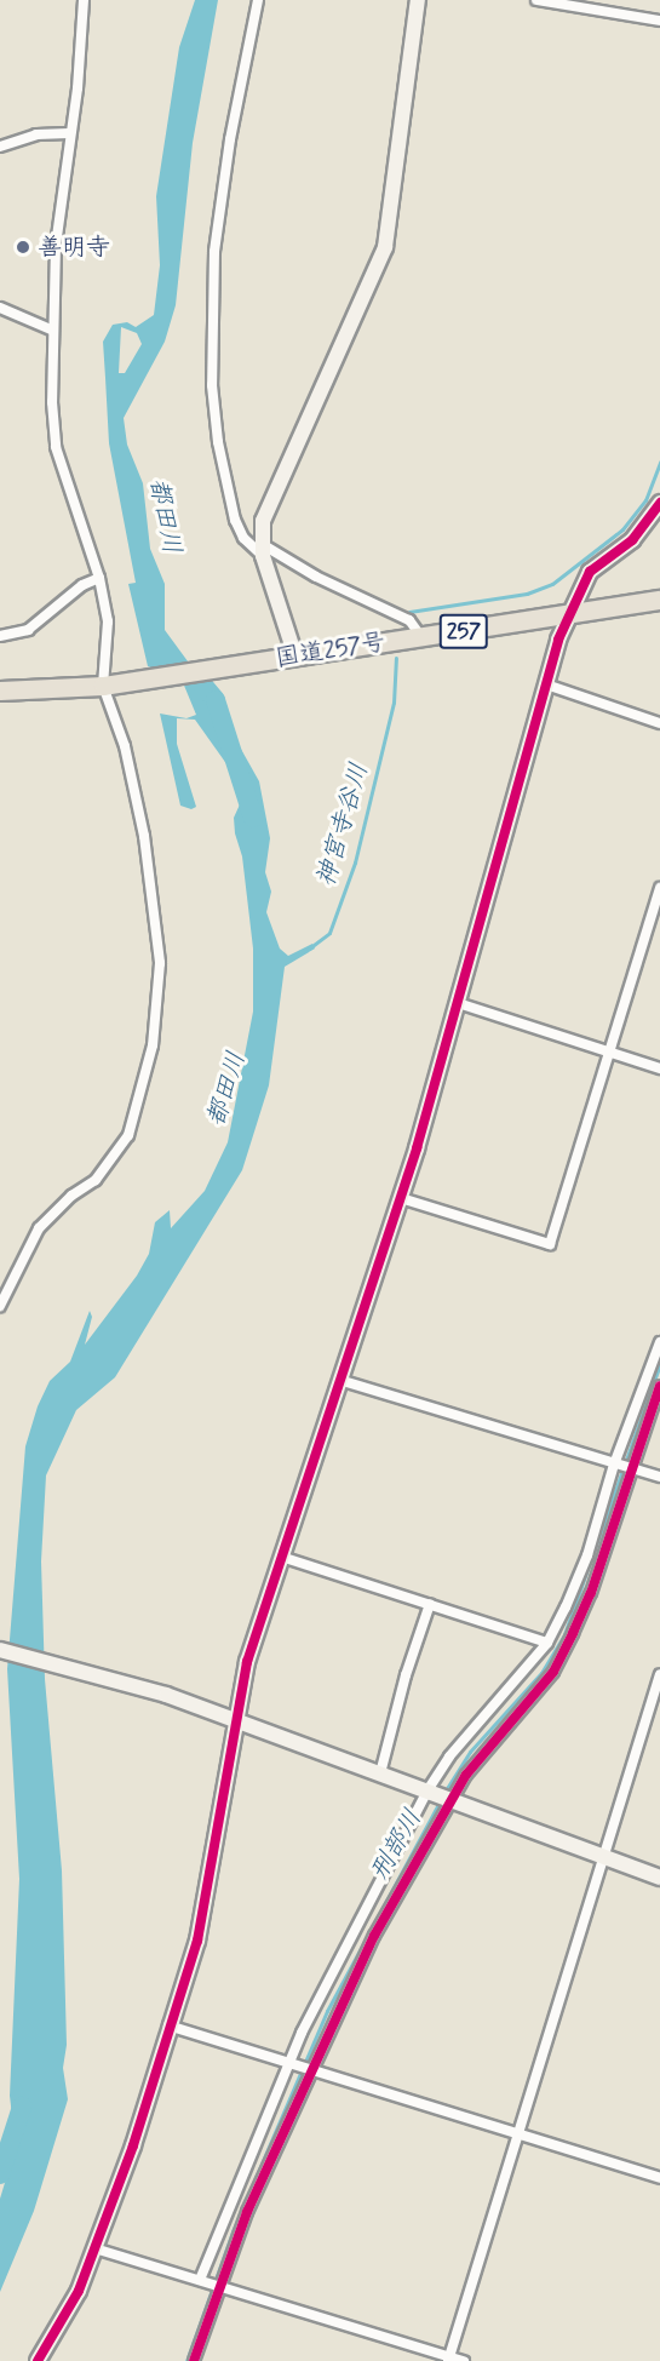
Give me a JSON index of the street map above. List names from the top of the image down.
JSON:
{
  "streets": {
    "highway": ["257", "国道257号"]
  },
  "water": ["都田川", "神宮寺谷川", "刑部川"],
  "places": ["善明寺"]
}
